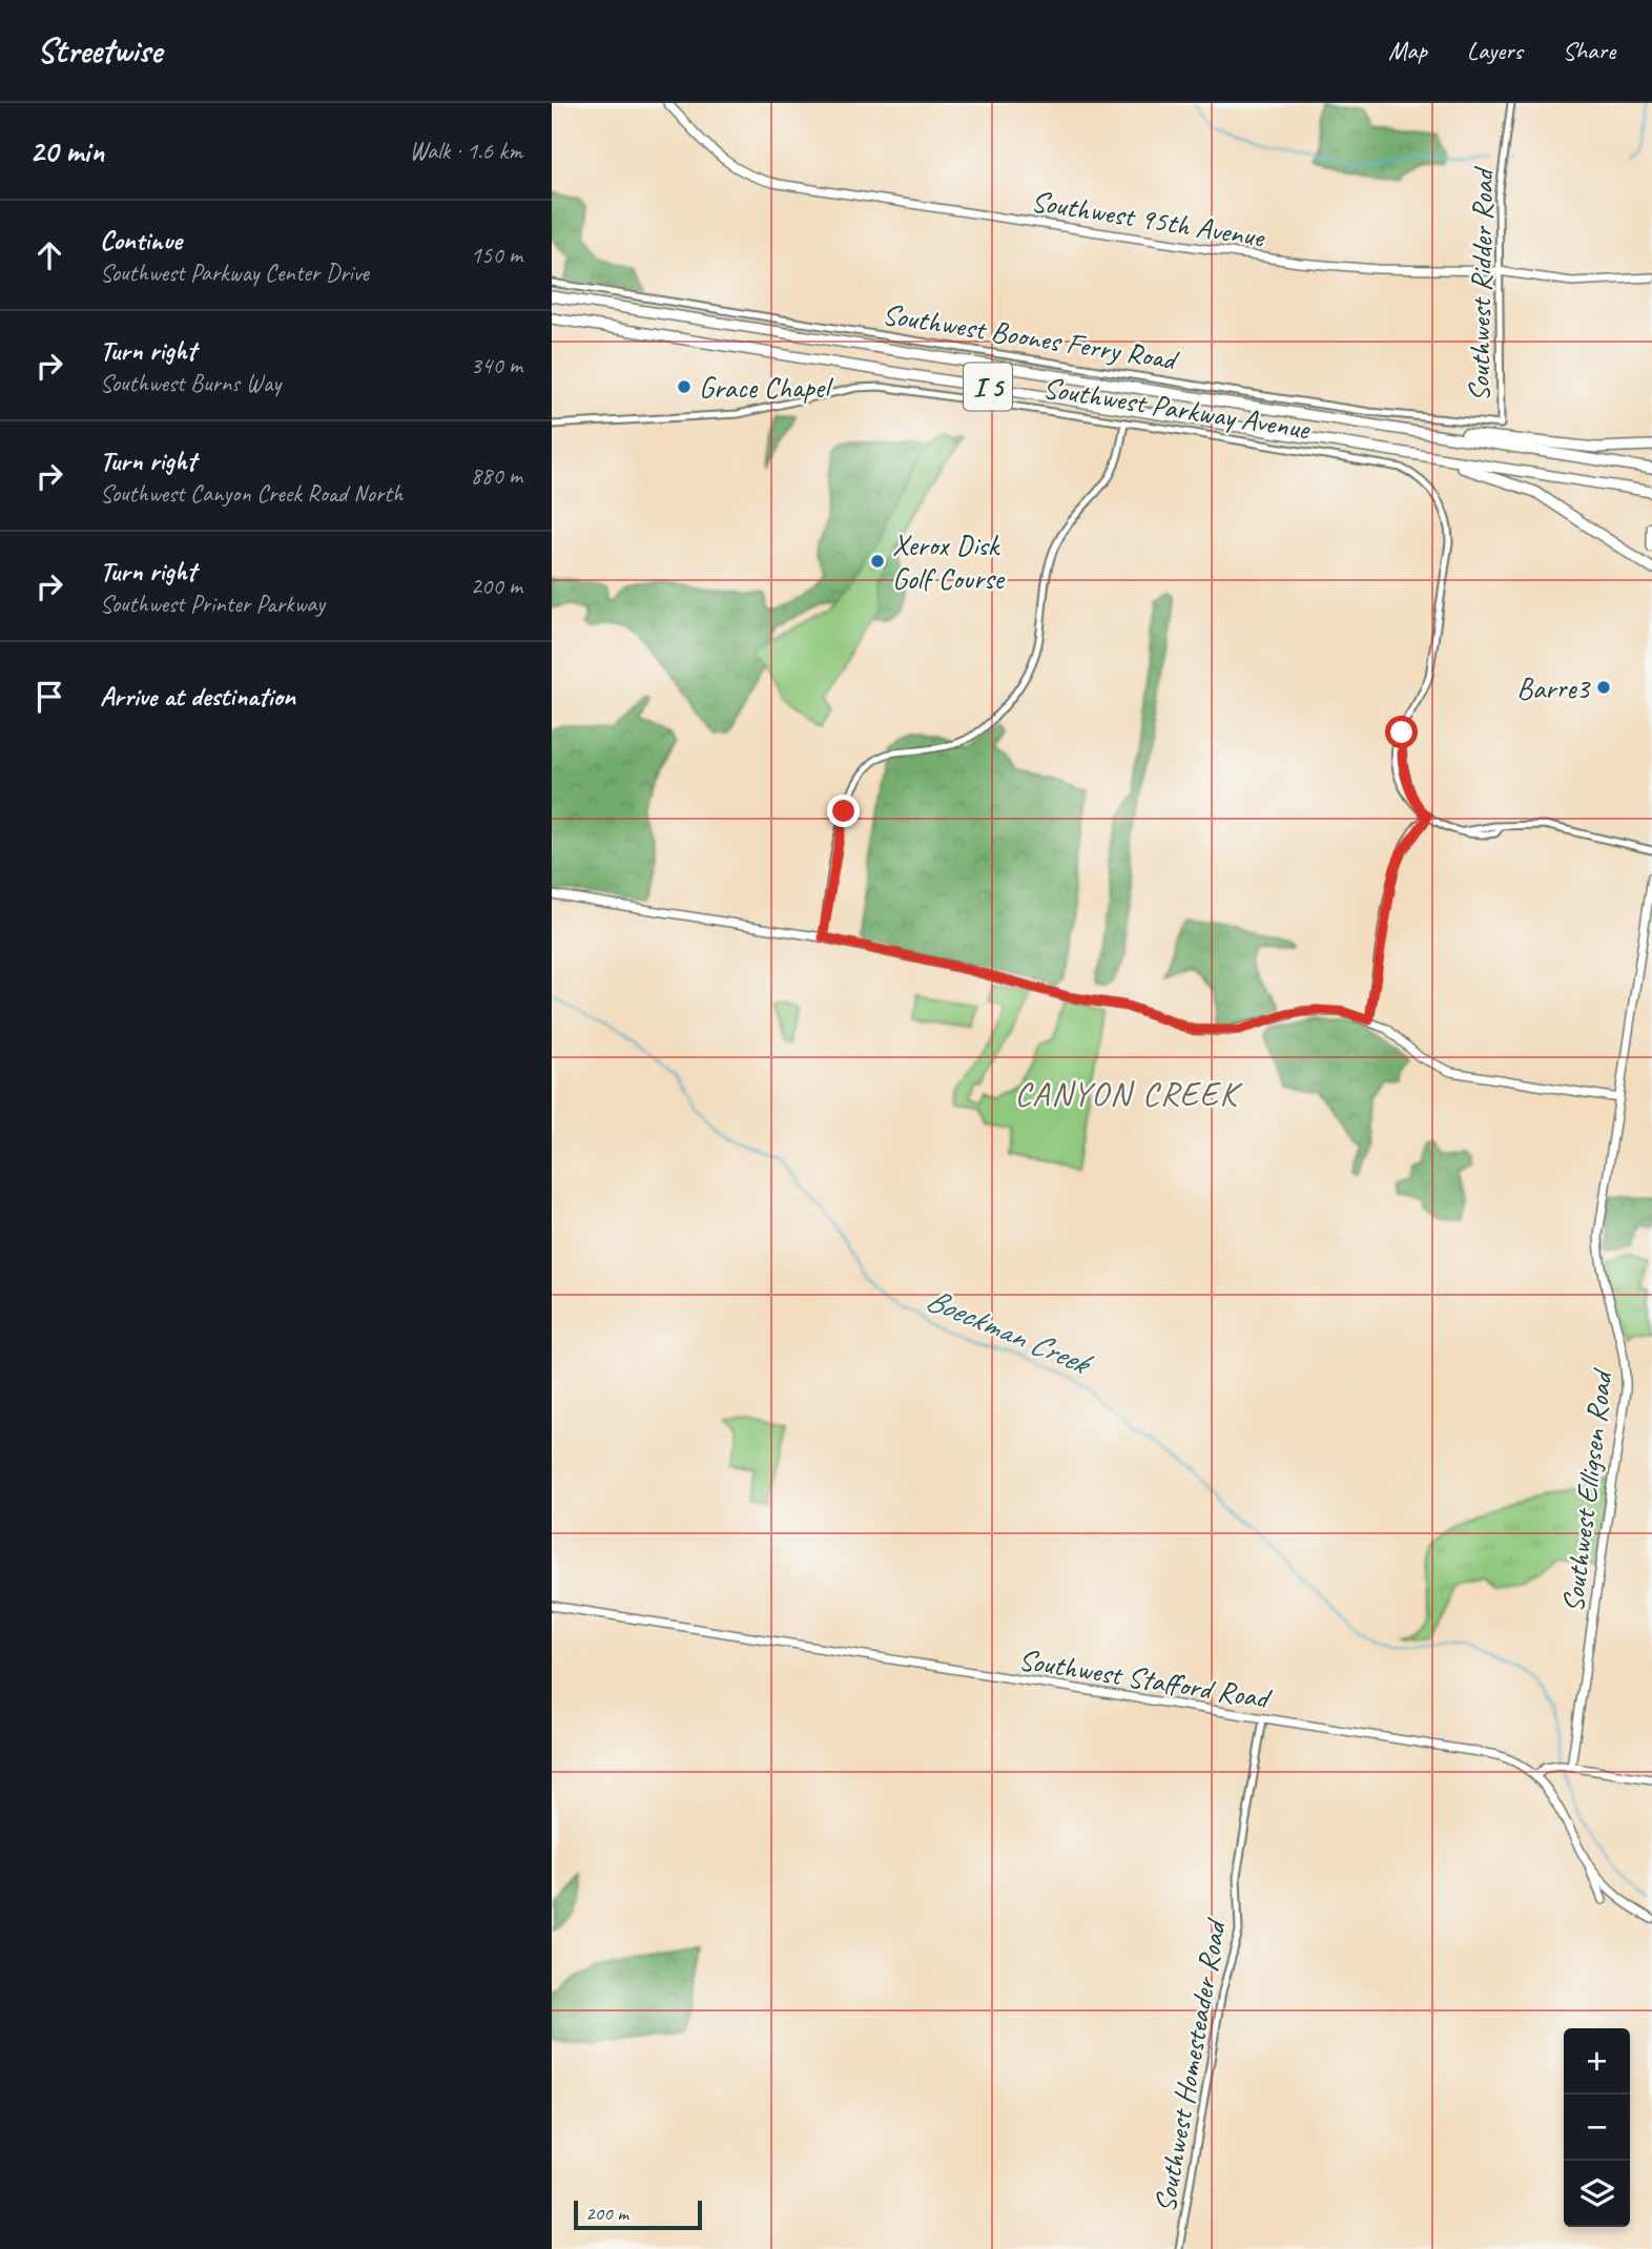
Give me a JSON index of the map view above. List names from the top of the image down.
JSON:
{
  "streets": {
    "highway": ["I 5"],
    "main road": ["Southwest 95th Avenue", "Southwest Elligsen Road", "Southwest Stafford Road"],
    "street": [
      "Southwest Ridder Road",
      "Southwest Boones Ferry Road",
      "Southwest Parkway Avenue",
      "Southwest Homesteader Road"
    ]
  },
  "crossings": [
    ["Southwest 95th Avenue", "Southwest Ridder Road"],
    ["Southwest Ridder Road", "Southwest Boones Ferry Road"],
    ["Southwest Stafford Road", "Southwest Homesteader Road"]
  ],
  "districts": ["CANYON CREEK"],
  "water": ["Boeckman Creek"],
  "places": ["Grace Chapel", "Xerox Disk Golf Course", "Barre3"],
  "scale_bar": "200 m",
  "page": {
    "header": "Streetwise",
    "nav": ["Map", "Layers", "Share"],
    "heading": ["20 min", "Walk · 1.6 km"],
    "list": [
      ["Continue", "Southwest Parkway Center Drive", "150 m"],
      ["Turn right", "Southwest Burns Way", "340 m"],
      ["Turn right", "Southwest Canyon Creek Road North", "880 m"],
      ["Turn right", "Southwest Printer Parkway", "200 m"],
      "Arrive at destination"
    ],
    "map_buttons": ["+", "−"],
    "scale": "200 m"
  }
}
